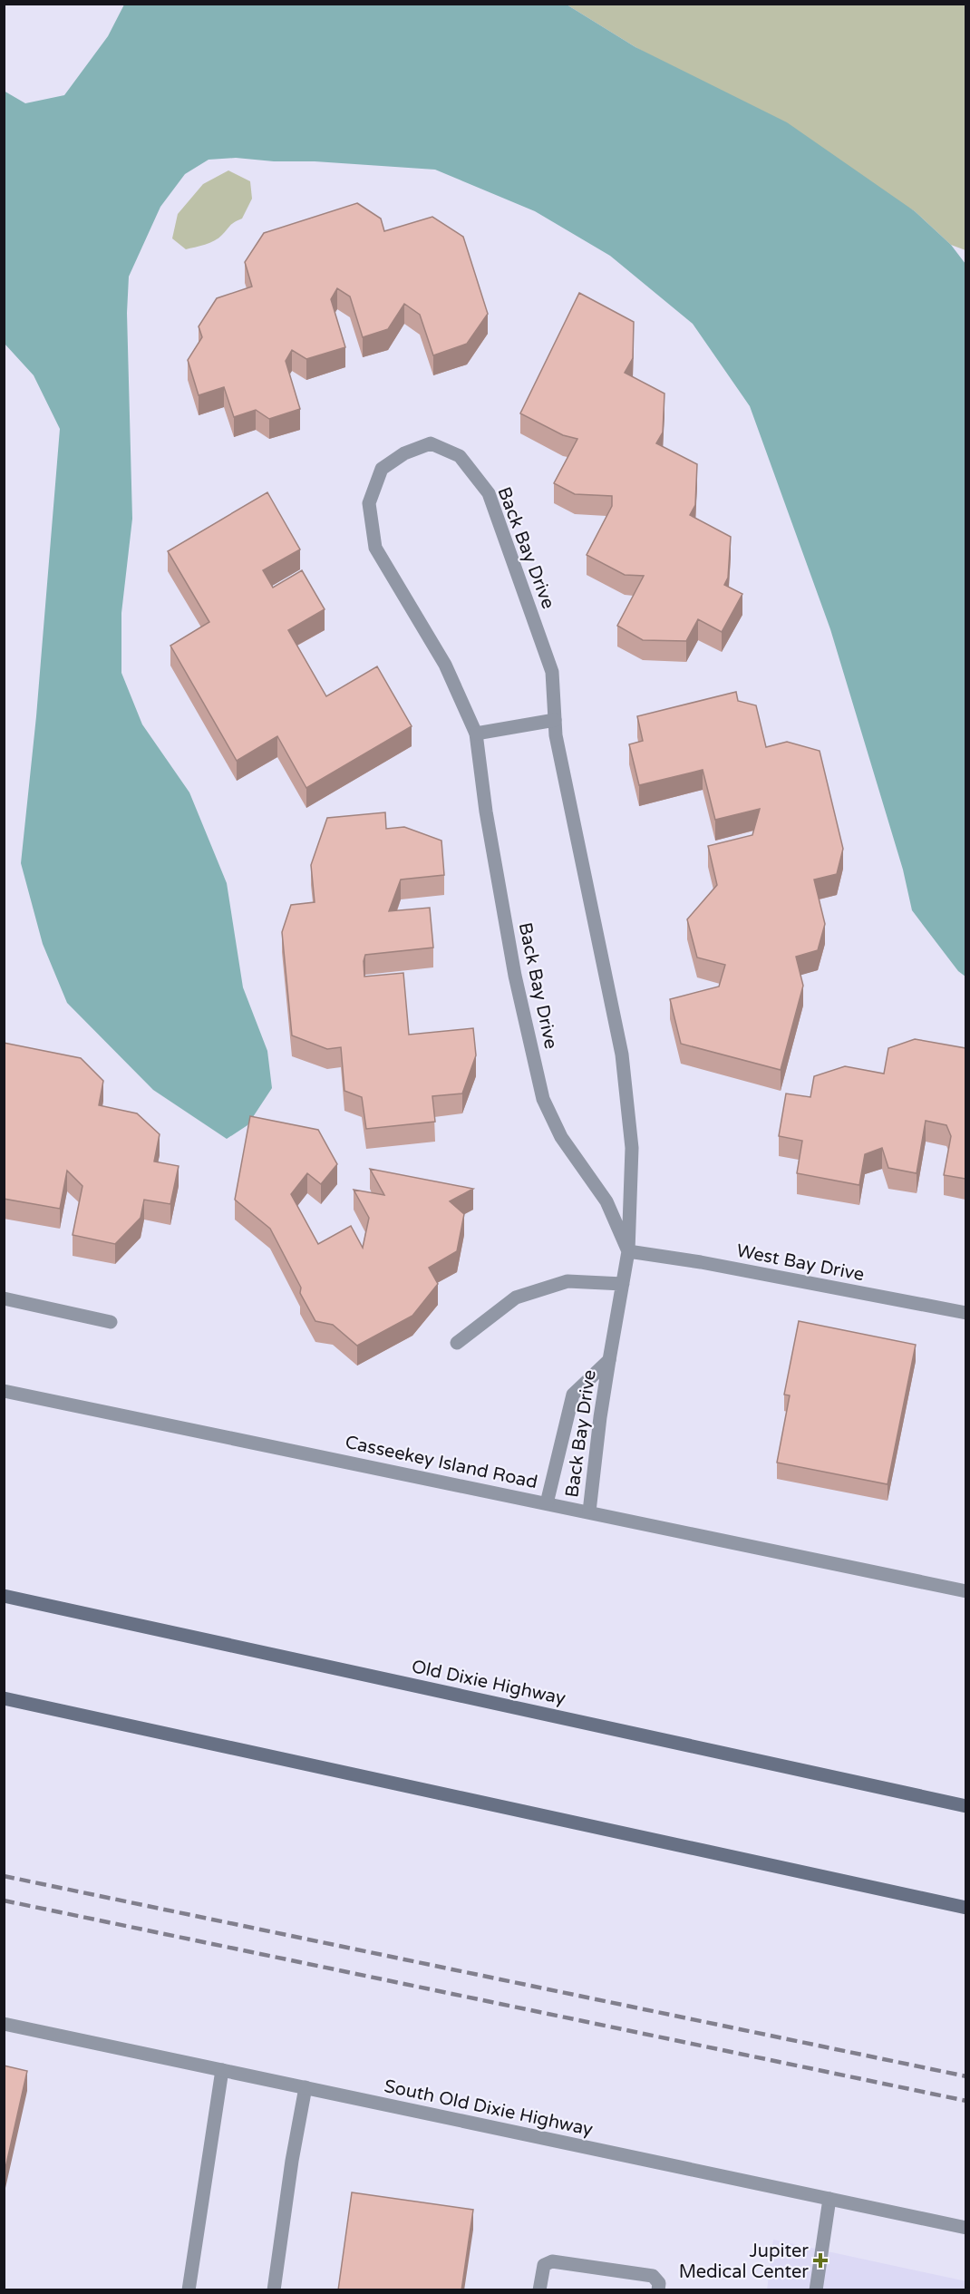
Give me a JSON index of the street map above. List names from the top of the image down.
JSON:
{
  "streets": {
    "main road": ["Old Dixie Highway"],
    "street": [
      "Back Bay Drive",
      "West Bay Drive",
      "Casseekey Island Road",
      "South Old Dixie Highway"
    ]
  },
  "crossings": [
    ["Back Bay Drive", "West Bay Drive"],
    ["Back Bay Drive", "Casseekey Island Road"]
  ],
  "places": {
    "health": ["Jupiter Medical Center"]
  }
}
